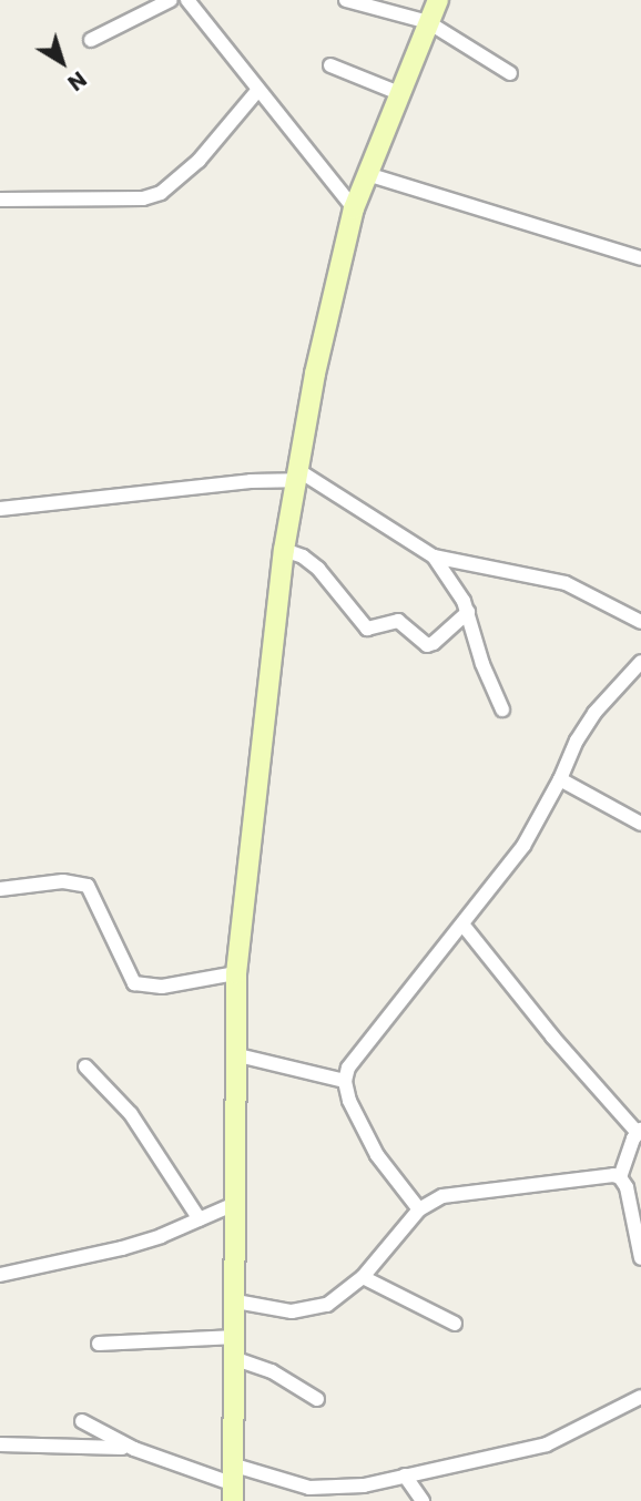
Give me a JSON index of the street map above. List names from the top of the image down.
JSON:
{
  "north": "bottom right"
}
